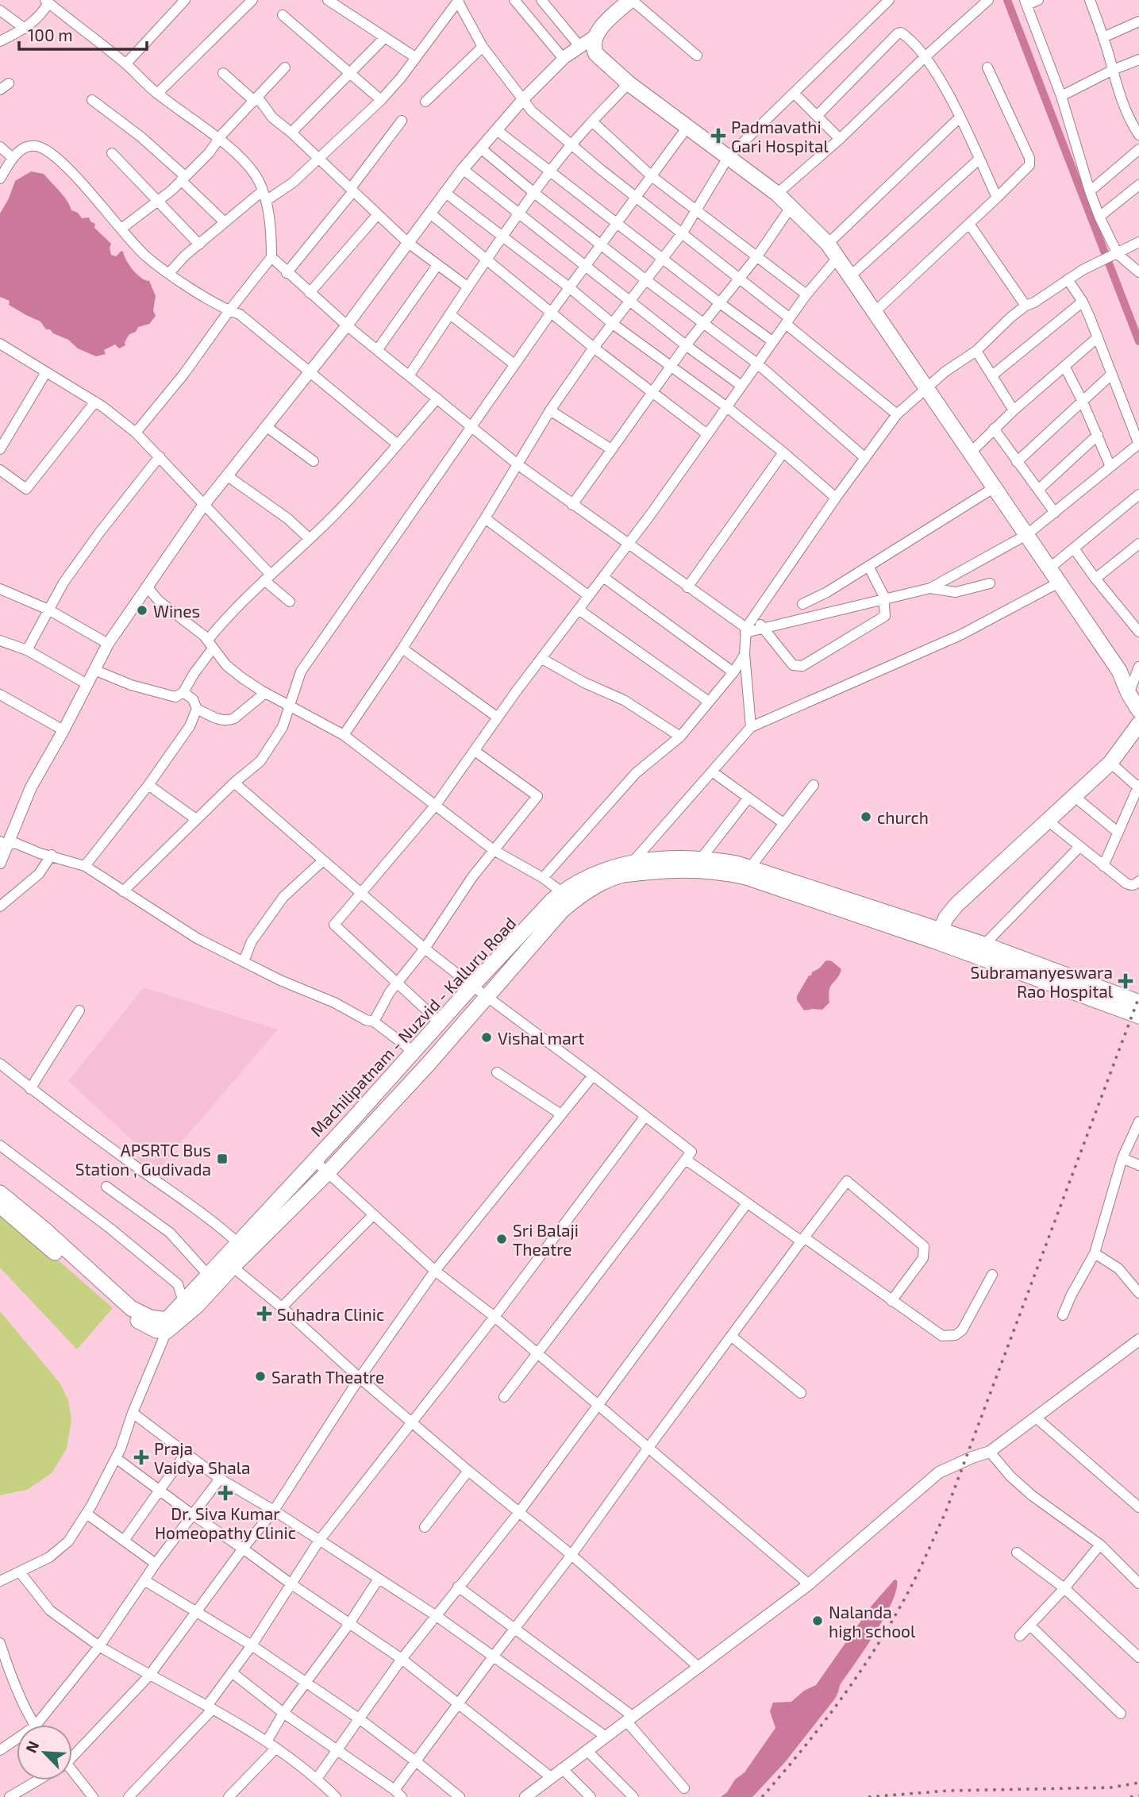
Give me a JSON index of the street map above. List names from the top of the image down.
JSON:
{
  "streets": {
    "highway": ["Machilipatnam - Nuzvid - Kalluru Road"]
  },
  "places": {
    "health": [
      "Padmavathi Gari Hospital",
      "Subramanyeswara Rao Hospital",
      "Suhadra Clinic",
      "Praja Vaidya Shala",
      "Dr. Siva Kumar Homeopathy Clinic"
    ],
    "other": [
      "Wines",
      "church",
      "Vishal mart",
      "Sri Balaji Theatre",
      "Sarath Theatre",
      "Nalanda high school"
    ],
    "transit": ["APSRTC Bus Station , Gudivada"]
  },
  "scale_bar": "100 m",
  "north": "top left"
}
